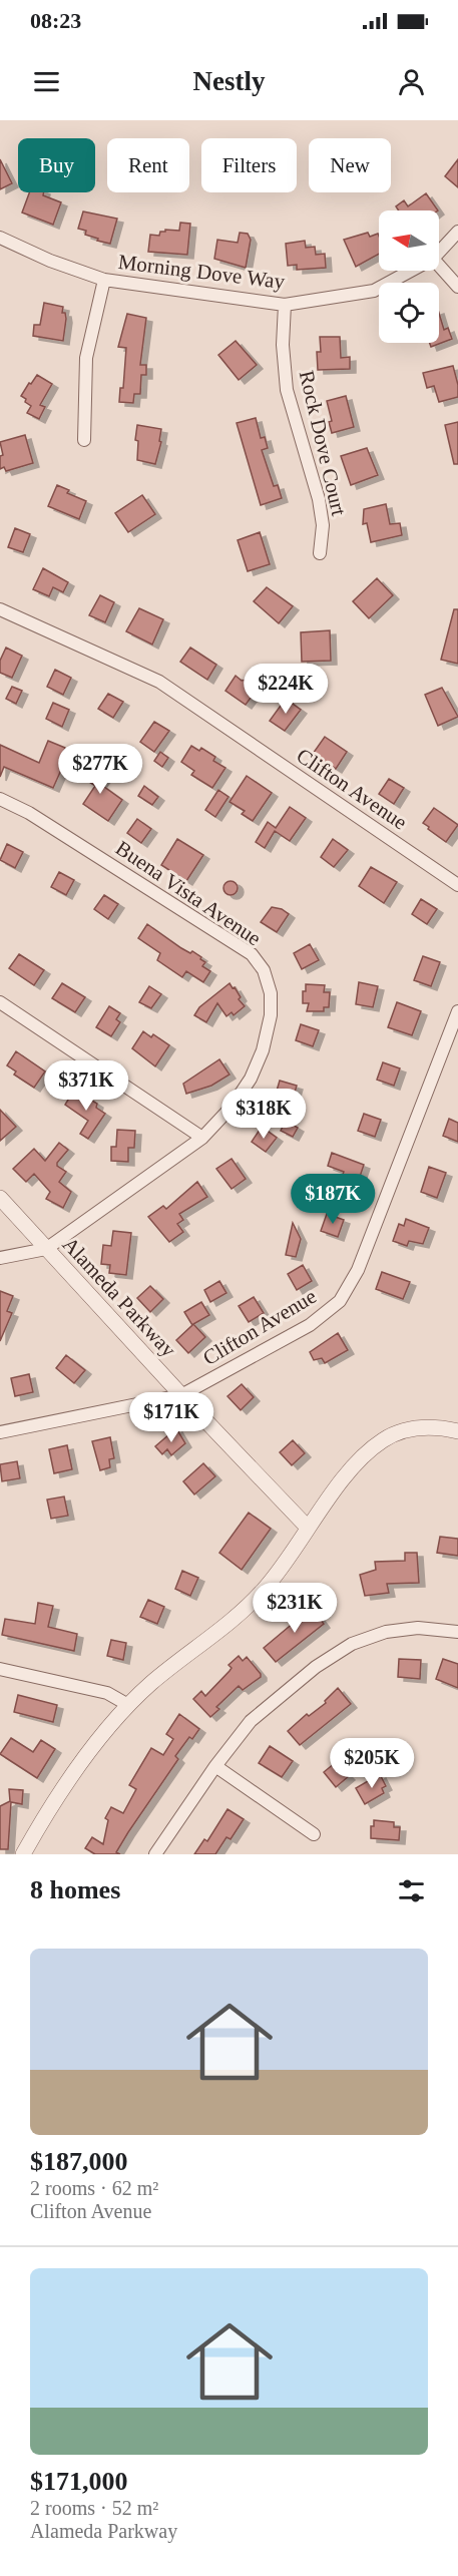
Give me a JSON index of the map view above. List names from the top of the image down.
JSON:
{
  "streets": {
    "street": [
      "Morning Dove Way",
      "Rock Dove Court",
      "Clifton Avenue",
      "Buena Vista Avenue",
      "Alameda Parkway"
    ]
  },
  "crossings": [
    ["Morning Dove Way", "Rock Dove Court"],
    ["Clifton Avenue", "Alameda Parkway"],
    ["Buena Vista Avenue", "Alameda Parkway"]
  ],
  "north": "left",
  "page": {
    "status": "08:23",
    "header": "Nestly",
    "chip": [
      "Buy",
      "Rent",
      "Filters",
      "New"
    ],
    "price": [
      "$224K",
      "$277K",
      "$371K",
      "$318K",
      "$187K",
      "$171K",
      "$231K",
      "$205K"
    ],
    "heading": "8 homes",
    "list": [
      {
        "name": "$187,000",
        "note": "2 rooms · 62 m² · Clifton Avenue"
      },
      {
        "name": "$171,000",
        "note": "2 rooms · 52 m² · Alameda Parkway"
      }
    ]
  }
}
